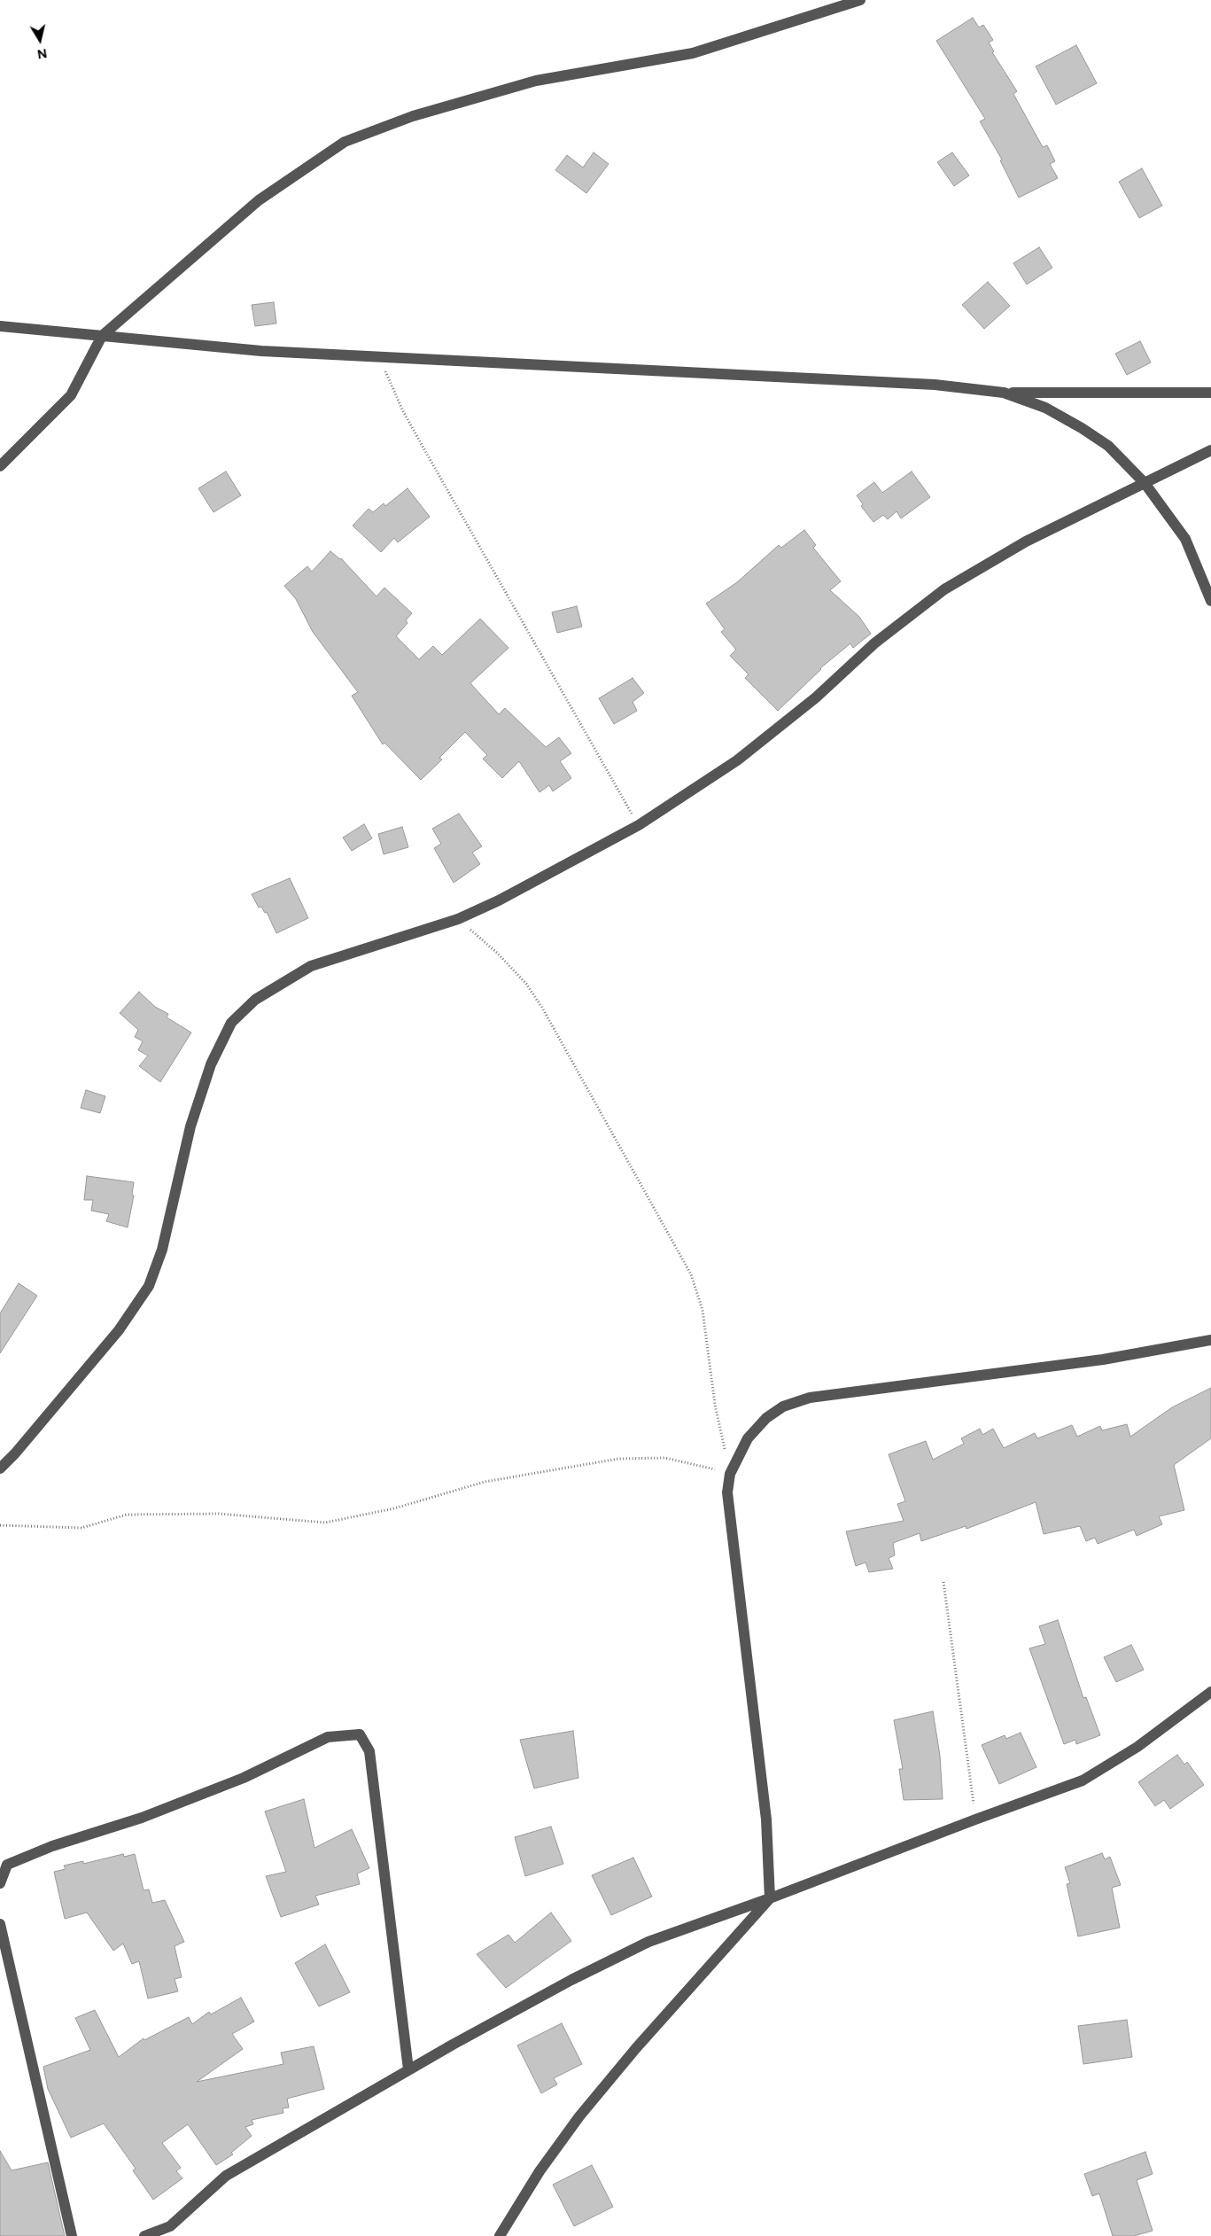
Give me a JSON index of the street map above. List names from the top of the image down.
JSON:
{
  "north": "bottom"
}
